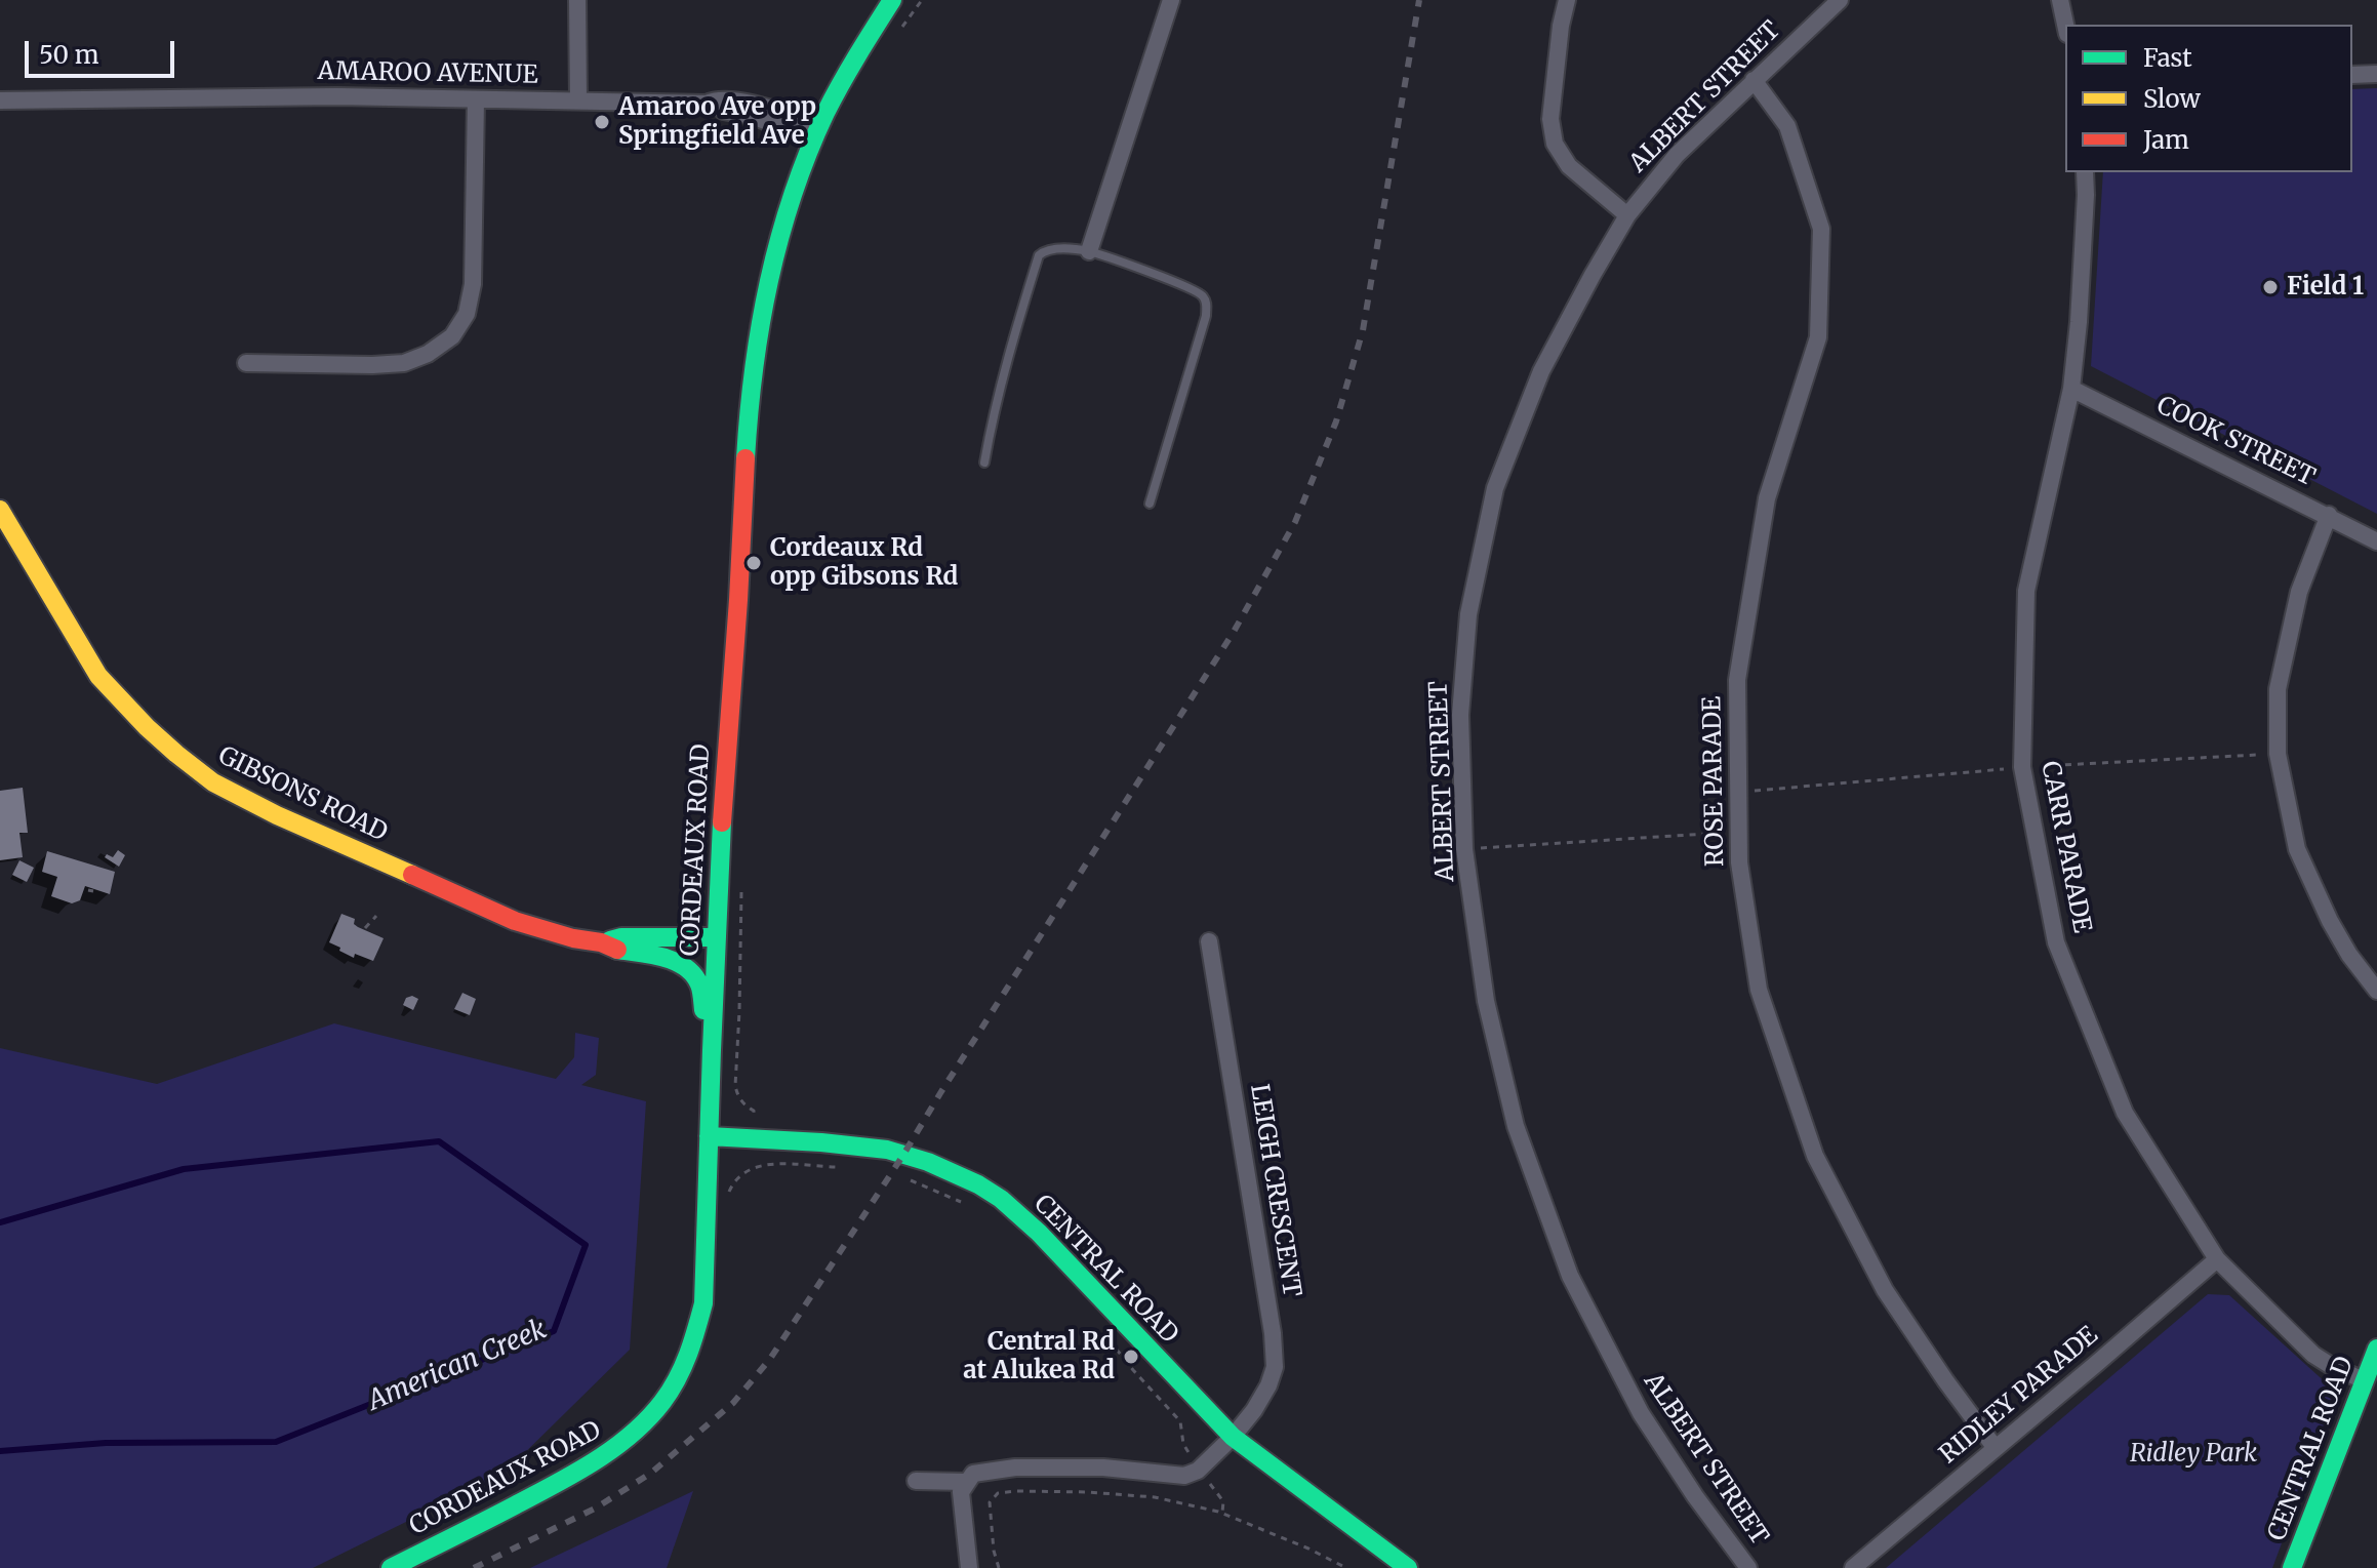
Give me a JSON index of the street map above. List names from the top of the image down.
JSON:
{
  "streets": {
    "main road": ["GIBSONS ROAD", "CORDEAUX ROAD", "CENTRAL ROAD"],
    "street": [
      "AMAROO AVENUE",
      "ALBERT STREET",
      "COOK STREET",
      "ROSE PARADE",
      "CARR PARADE",
      "LEIGH CRESCENT",
      "RIDLEY PARADE"
    ]
  },
  "crossings": [
    ["AMAROO AVENUE", "CORDEAUX ROAD"],
    ["ALBERT STREET", "ROSE PARADE"],
    ["COOK STREET", "CARR PARADE"],
    ["ROSE PARADE", "RIDLEY PARADE"],
    ["GIBSONS ROAD", "CORDEAUX ROAD"],
    ["CARR PARADE", "CENTRAL ROAD"],
    ["CARR PARADE", "RIDLEY PARADE"],
    ["CORDEAUX ROAD", "CENTRAL ROAD"],
    ["LEIGH CRESCENT", "CENTRAL ROAD"]
  ],
  "water": ["American Creek"],
  "parks": ["Ridley Park"],
  "places": [
    "Amaroo Ave opp Springfield Ave",
    "Field 1",
    "Cordeaux Rd opp Gibsons Rd",
    "Central Rd at Alukea Rd"
  ],
  "legend": ["Fast", "Slow", "Jam"],
  "scale_bar": "50 m"
}
